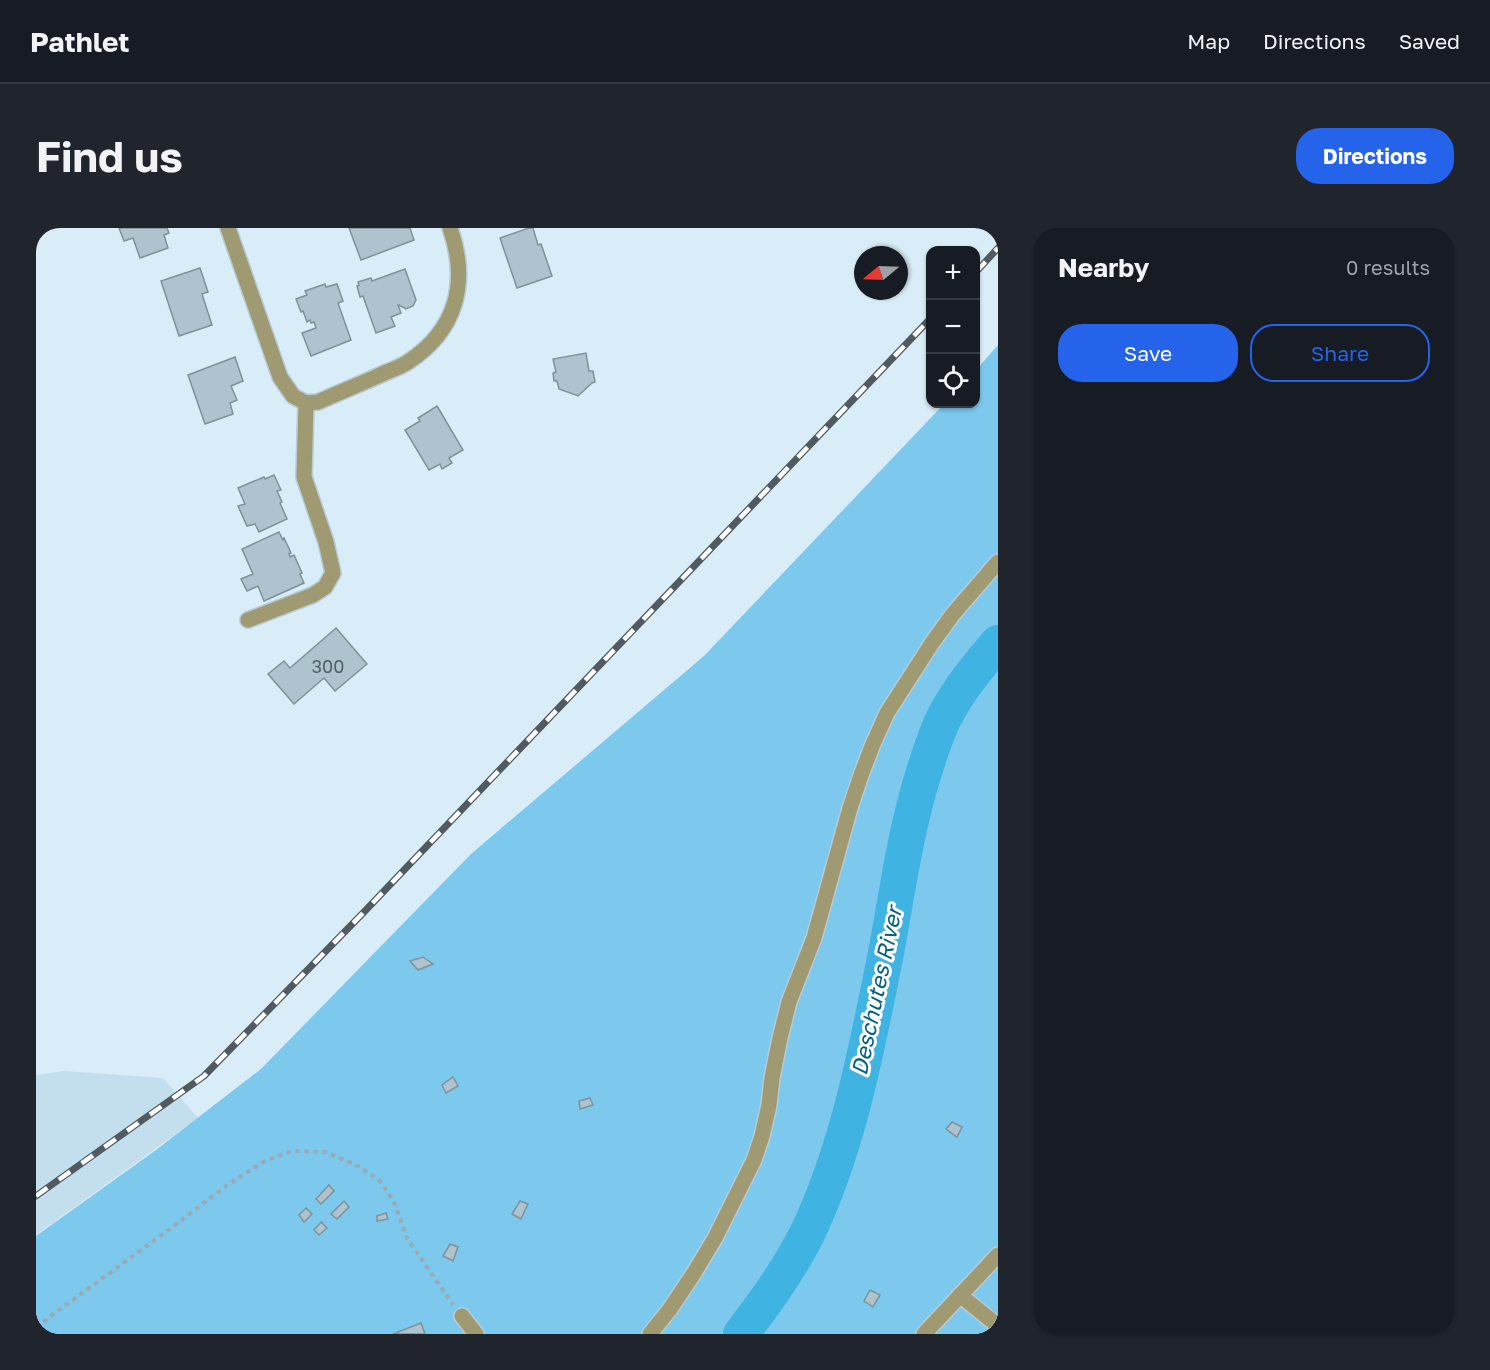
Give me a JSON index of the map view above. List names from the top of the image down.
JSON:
{
  "water": ["Deschutes River"],
  "house_numbers": ["300"],
  "north": "left",
  "page": {
    "header": "Pathlet",
    "nav": ["Map", "Directions", "Saved"],
    "buttons": [
      "Directions",
      ["Save", "Share"]
    ],
    "title": "Find us",
    "heading": ["Nearby", "0 results"],
    "map_buttons": ["+", "−"]
  }
}
